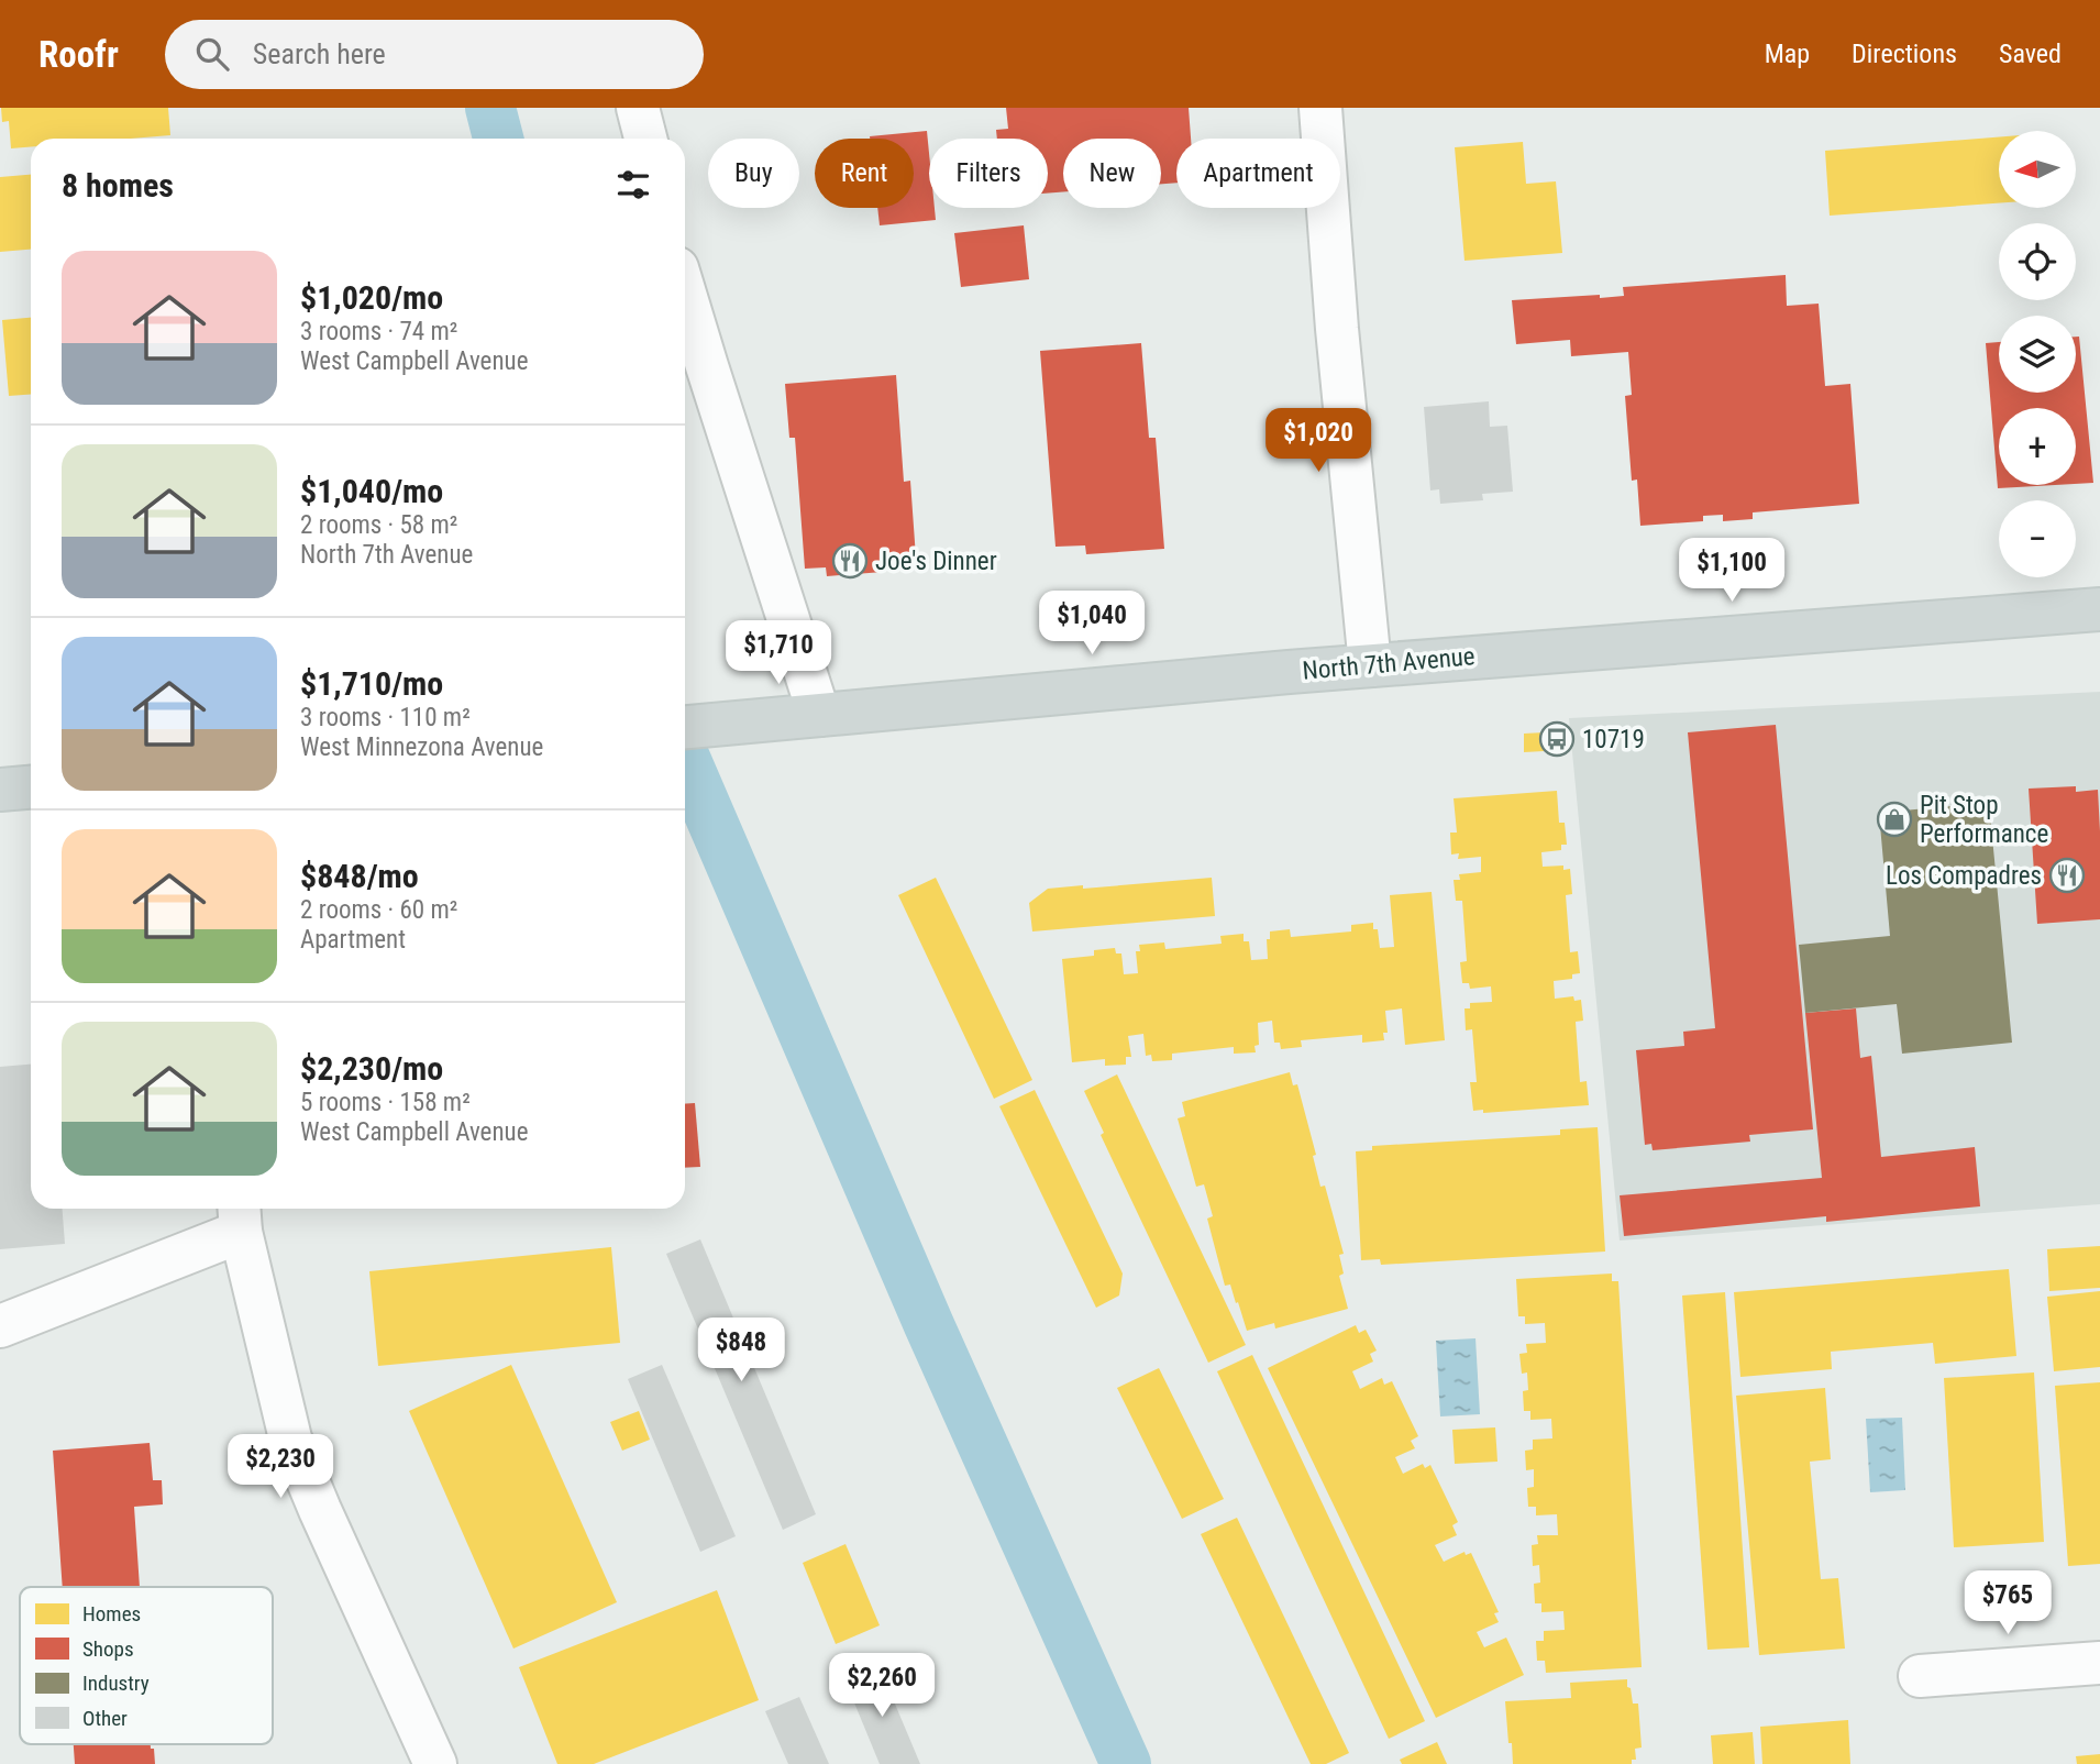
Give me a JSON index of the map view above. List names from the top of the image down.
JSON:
{
  "streets": {
    "main road": ["North 7th Avenue"]
  },
  "places": {
    "restaurant": ["Joe's Dinner", "Los Compadres"],
    "bus stop": ["10719"],
    "shop": ["Pit Stop Performance"]
  },
  "legend": [
    "Homes",
    "Shops",
    "Industry",
    "Other"
  ],
  "north": "left",
  "page": {
    "header": "Roofr",
    "search": "Search here",
    "nav": ["Map", "Directions", "Saved"],
    "map_buttons": ["+", "−"],
    "chip": [
      "Buy",
      "Rent",
      "Filters",
      "New",
      "Apartment"
    ],
    "heading": "8 homes",
    "list": [
      {
        "name": "$1,020/mo",
        "note": "3 rooms · 74 m² · West Campbell Avenue"
      },
      {
        "name": "$1,040/mo",
        "note": "2 rooms · 58 m² · North 7th Avenue"
      },
      {
        "name": "$1,710/mo",
        "note": "3 rooms · 110 m² · West Minnezona Avenue"
      },
      {
        "name": "$848/mo",
        "note": "2 rooms · 60 m² · Apartment"
      },
      {
        "name": "$2,230/mo",
        "note": "5 rooms · 158 m² · West Campbell Avenue"
      }
    ],
    "price": [
      "$1,020",
      "$1,100",
      "$1,040",
      "$1,710",
      "$848",
      "$2,230",
      "$765",
      "$2,260"
    ]
  }
}
